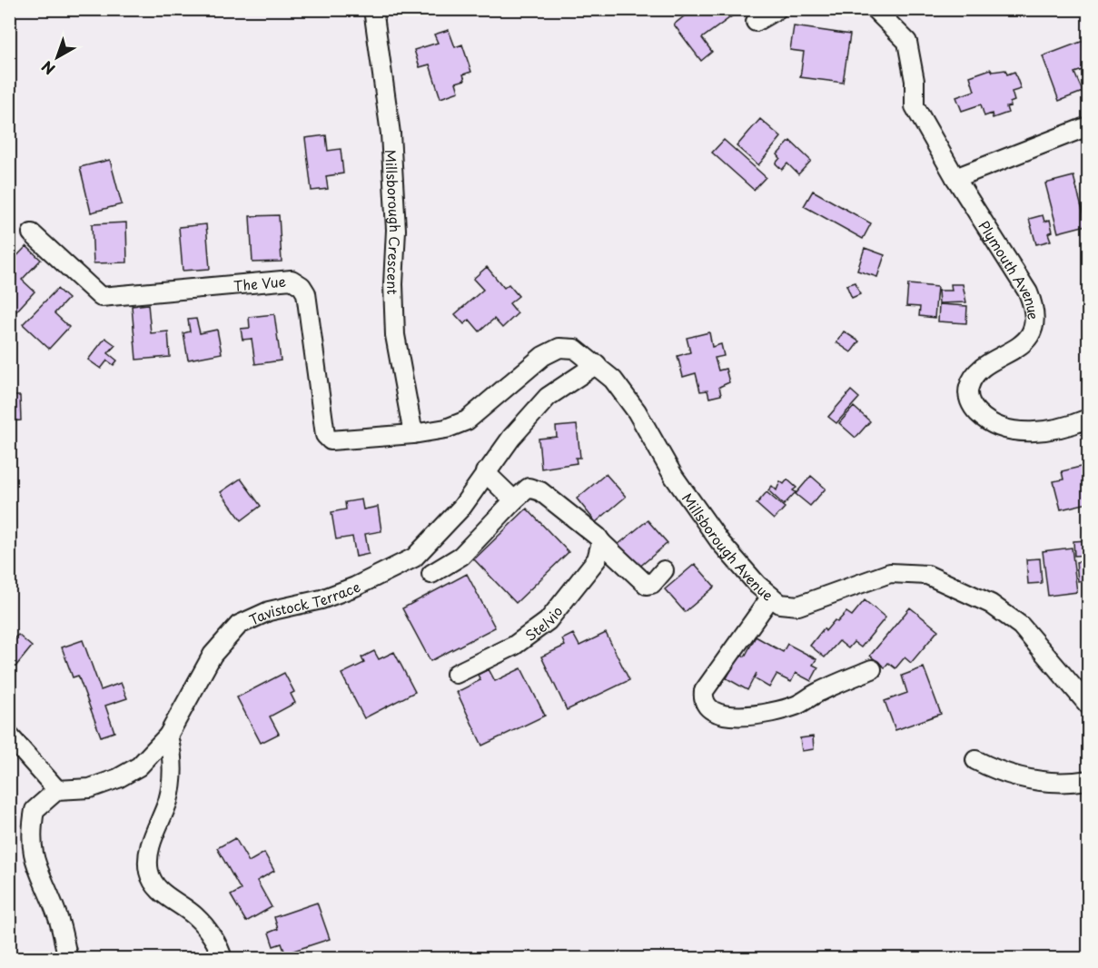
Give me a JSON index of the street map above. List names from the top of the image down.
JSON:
{
  "streets": {
    "street": [
      "Millsborough Crescent",
      "Plymouth Avenue",
      "The Vue",
      "Millsborough Avenue",
      "Tavistock Terrace",
      "Stelvio"
    ]
  },
  "crossings": [
    ["Millsborough Crescent", "The Vue"],
    ["Millsborough Crescent", "Millsborough Avenue"],
    ["The Vue", "Millsborough Avenue"],
    ["Millsborough Avenue", "Tavistock Terrace"]
  ],
  "north": "bottom left"
}
